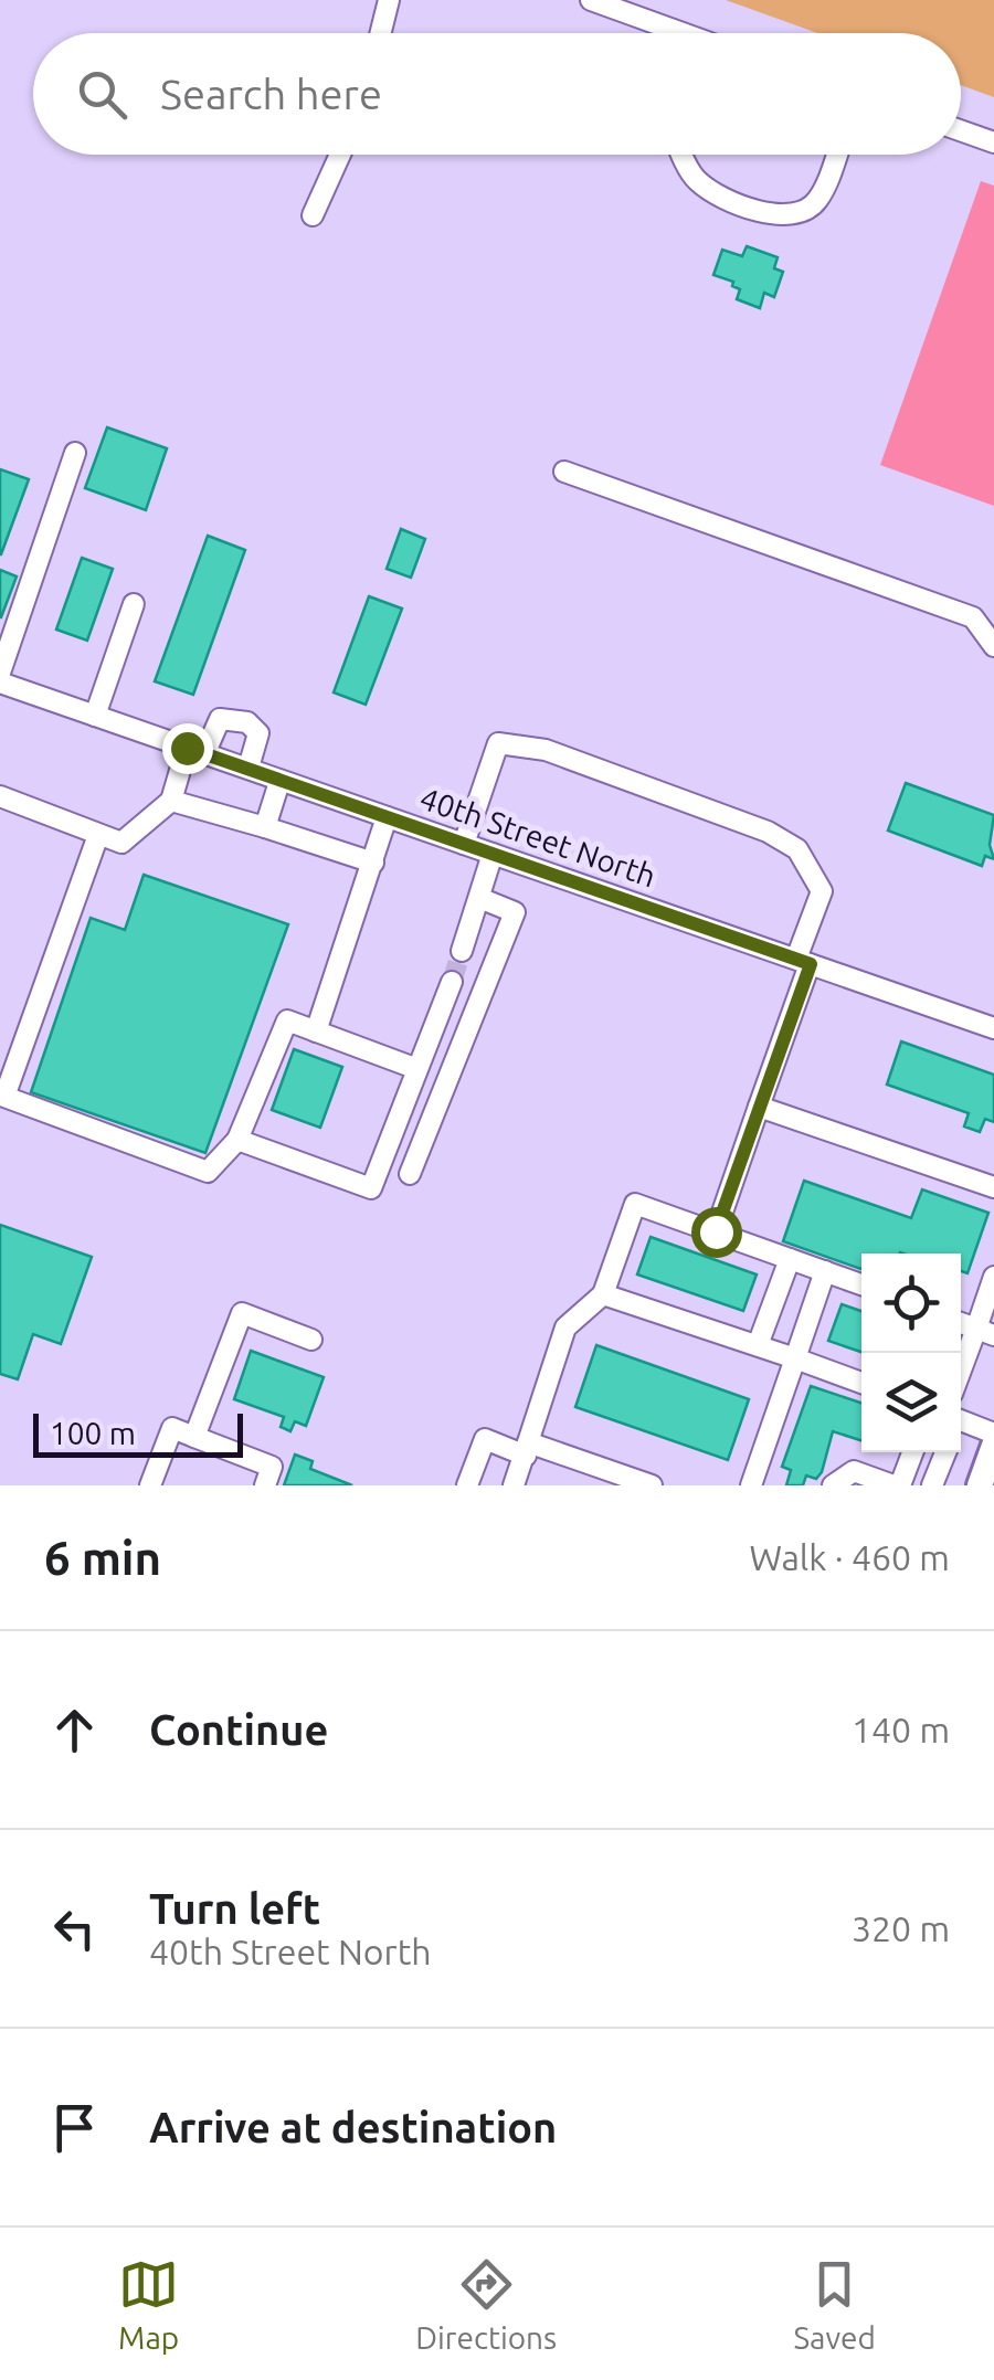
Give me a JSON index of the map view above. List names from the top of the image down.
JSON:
{
  "streets": {
    "street": ["40th Street North"]
  },
  "scale_bar": "100 m",
  "page": {
    "search": "Search here",
    "scale": "100 m",
    "heading": ["6 min", "Walk · 460 m"],
    "list": [
      ["Continue", "140 m"],
      ["Turn left", "40th Street North", "320 m"],
      "Arrive at destination"
    ],
    "nav": ["Map", "Directions", "Saved"]
  }
}
